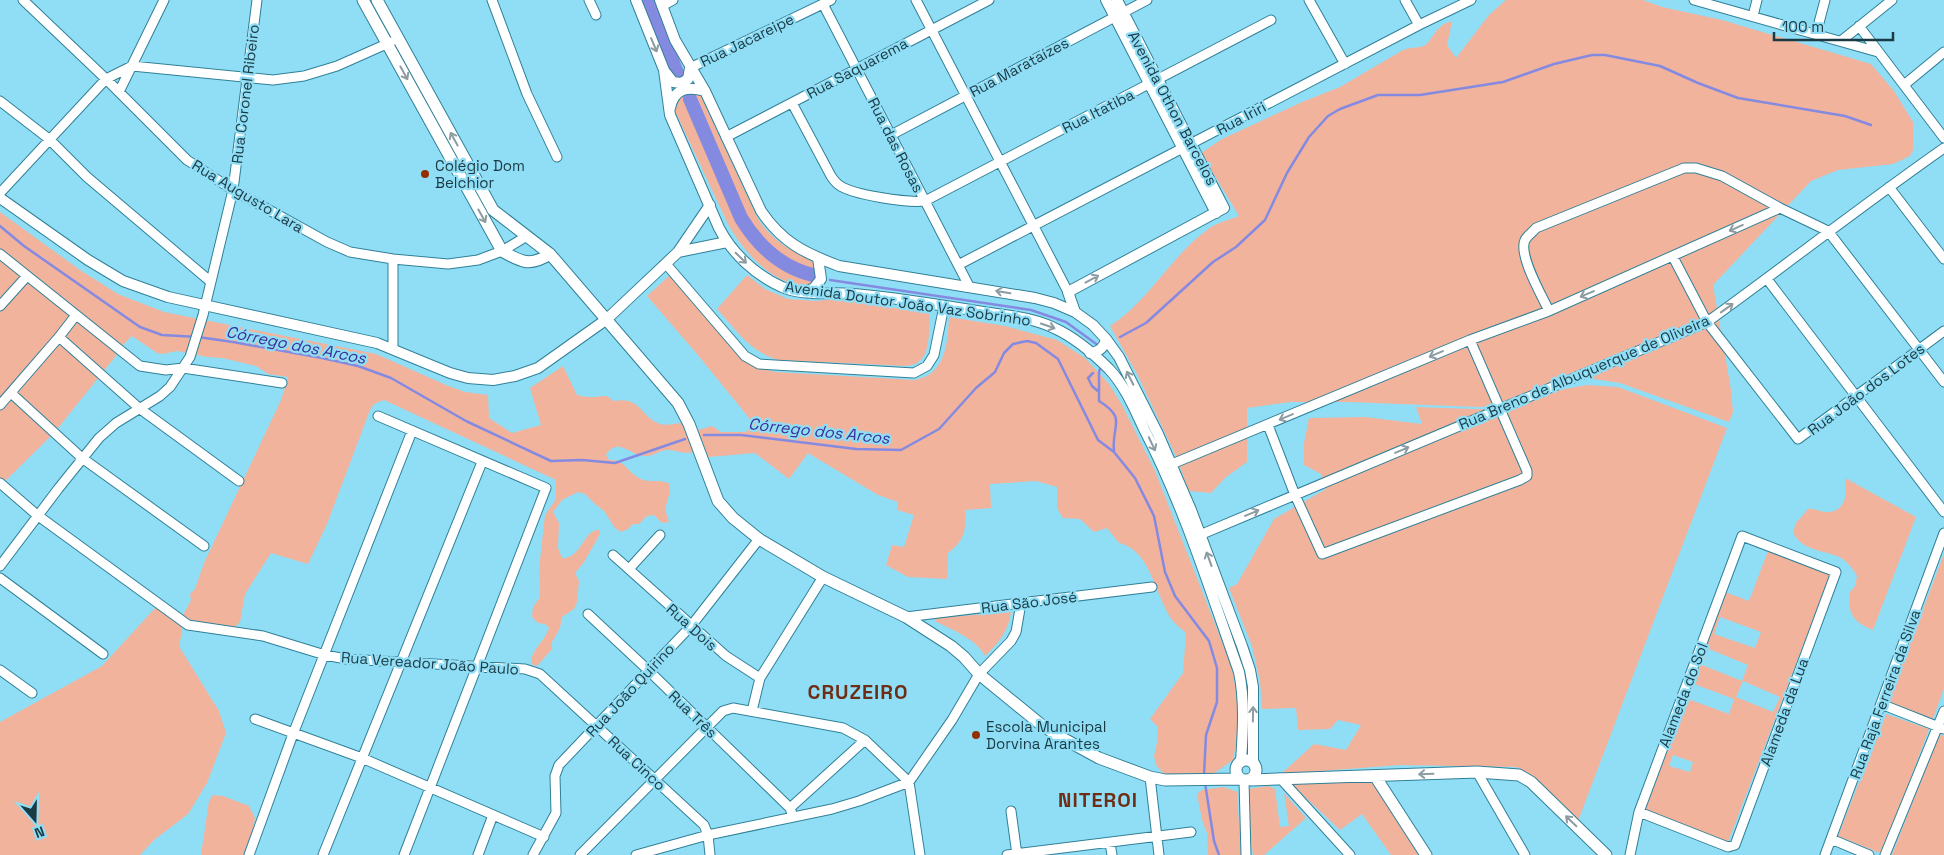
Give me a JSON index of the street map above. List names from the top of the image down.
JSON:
{
  "streets": {
    "street": [
      "Rua Jacareipe",
      "Rua Marataízes",
      "Rua Saquarema",
      "Rua Coronel Ribeiro",
      "Avenida Othon Barcelos",
      "Rua Itatiba",
      "Rua Iriri",
      "Rua das Rosas",
      "Rua Augusto Lara",
      "Avenida Doutor João Vaz Sobrinho",
      "Rua Breno de Albuquerque de Oliveira",
      "Rua João dos Lotes",
      "Rua São José",
      "Rua Dois",
      "Rua Vereador João Paulo",
      "Rua João Quirino",
      "Rua Raja Ferreira da Silva",
      "Alameda do Sol",
      "Alameda da Lua",
      "Rua Três",
      "Rua Cinco"
    ]
  },
  "crossings": [
    ["Rua Jacareipe", "Rua das Rosas"],
    ["Rua Jacareipe", "Avenida Doutor João Vaz Sobrinho"],
    ["Rua Marataízes", "Avenida Othon Barcelos"],
    ["Rua Marataízes", "Rua das Rosas"],
    ["Rua Saquarema", "Rua das Rosas"],
    ["Rua Saquarema", "Avenida Doutor João Vaz Sobrinho"],
    ["Rua Coronel Ribeiro", "Rua Augusto Lara"],
    ["Rua Coronel Ribeiro", "Rua Vereador João Paulo"],
    ["Avenida Othon Barcelos", "Rua Itatiba"],
    ["Avenida Othon Barcelos", "Rua Iriri"],
    ["Rua Itatiba", "Rua das Rosas"],
    ["Rua Iriri", "Rua das Rosas"],
    ["Rua das Rosas", "Avenida Doutor João Vaz Sobrinho"],
    ["Avenida Doutor João Vaz Sobrinho", "Rua Breno de Albuquerque de Oliveira"],
    ["Rua Breno de Albuquerque de Oliveira", "Rua João dos Lotes"],
    ["Rua Dois", "Rua João Quirino"],
    ["Rua Vereador João Paulo", "Rua Cinco"],
    ["Rua João Quirino", "Rua Três"],
    ["Rua João Quirino", "Rua Cinco"],
    ["Alameda do Sol", "Alameda da Lua"]
  ],
  "districts": ["CRUZEIRO", "NITEROI"],
  "water": ["Córrego dos Arcos"],
  "places": ["Colégio Dom Belchior", "Escola Municipal Dorvina Arantes"],
  "scale_bar": "100 m",
  "north": "bottom"
}
